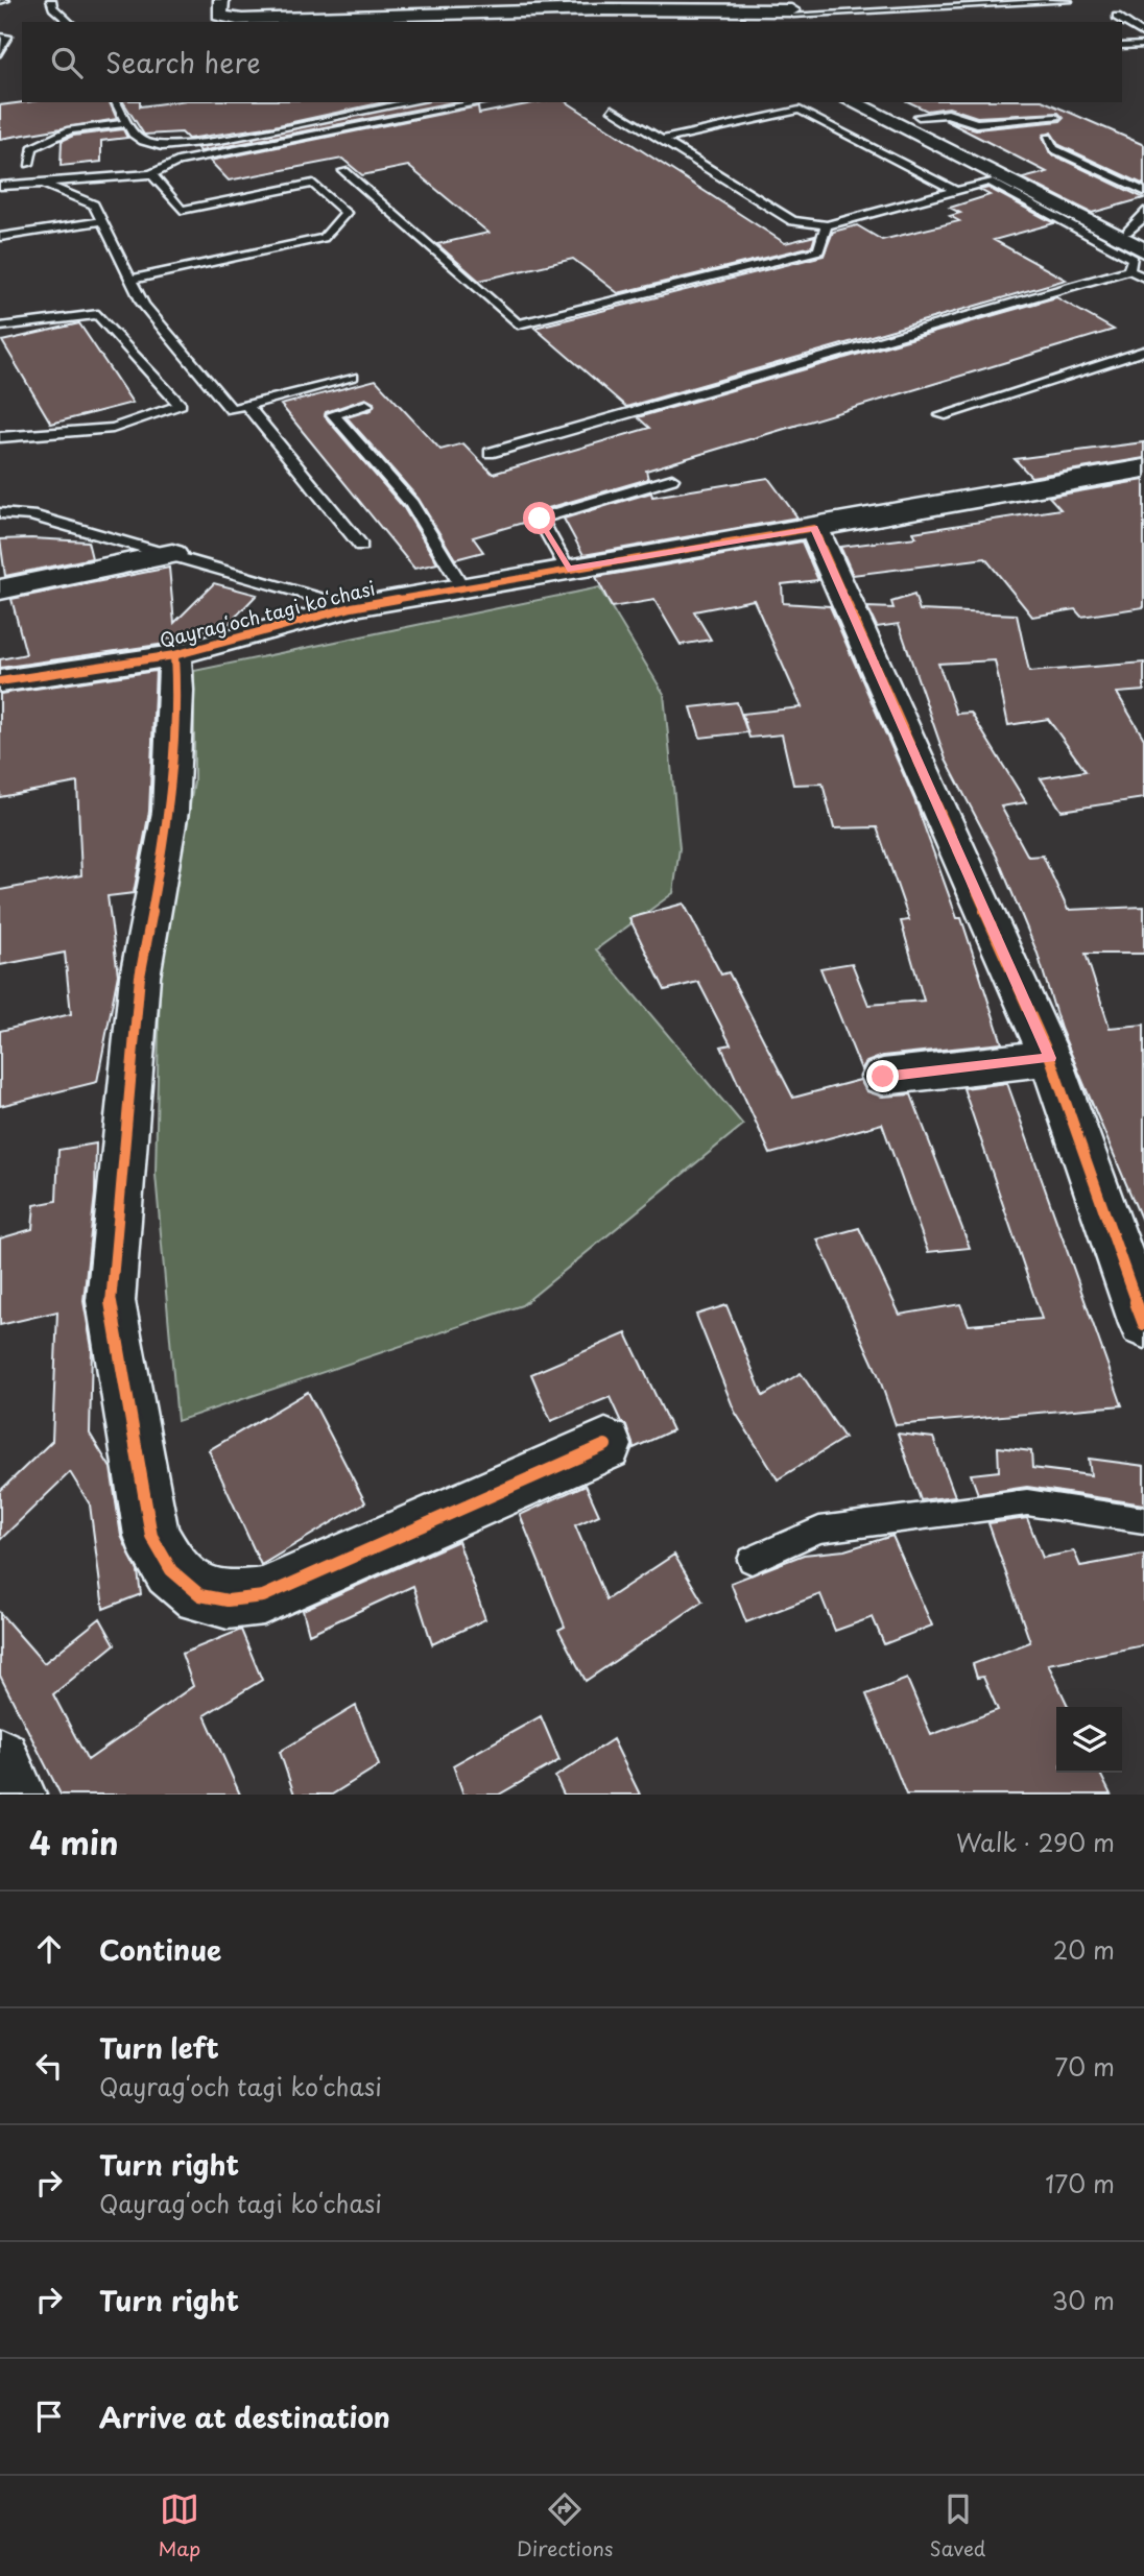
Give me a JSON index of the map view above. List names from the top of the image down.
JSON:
{
  "streets": {
    "street": ["Qayragʻoch tagi koʻchasi"]
  },
  "page": {
    "search": "Search here",
    "heading": ["4 min", "Walk · 290 m"],
    "list": [
      ["Continue", "20 m"],
      ["Turn left", "Qayragʻoch tagi koʻchasi", "70 m"],
      ["Turn right", "Qayragʻoch tagi koʻchasi", "170 m"],
      ["Turn right", "30 m"],
      "Arrive at destination"
    ],
    "nav": ["Map", "Directions", "Saved"]
  }
}
